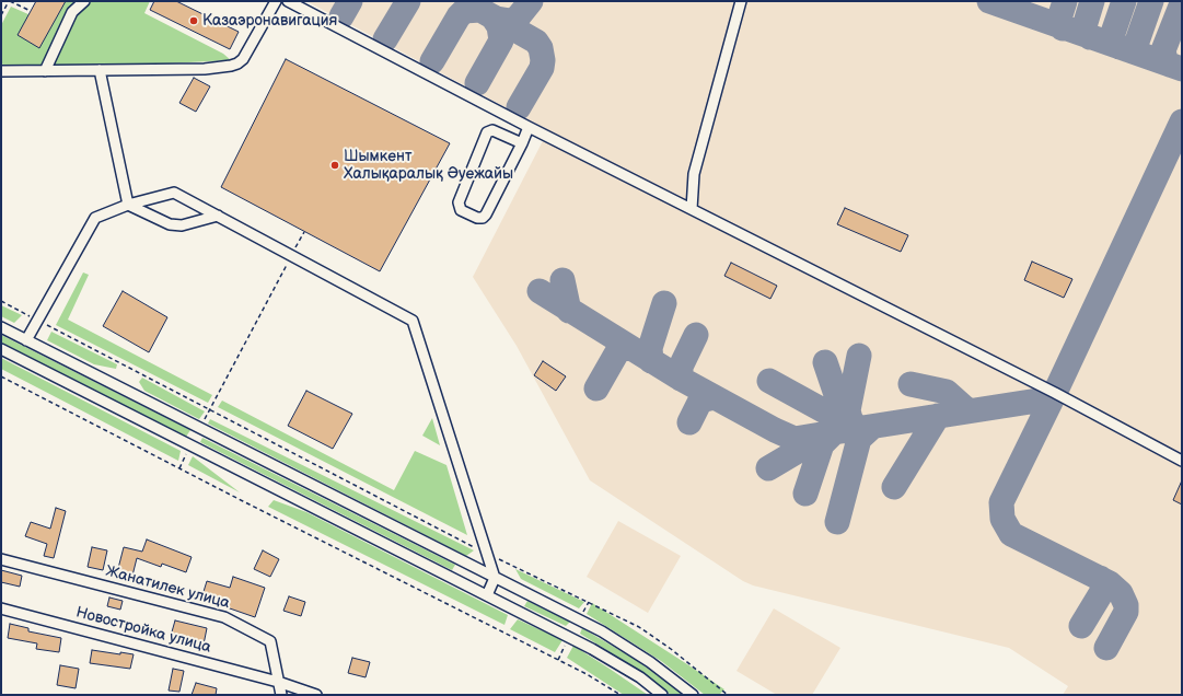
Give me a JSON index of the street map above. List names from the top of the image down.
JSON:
{
  "streets": {
    "street": ["Жанатилек улица", "Новостройка улица"]
  },
  "crossings": [
    ["Жанатилек улица", "Новостройка улица"]
  ],
  "places": ["Казаэронавигация", "Шымкент Халықаралық Әуежайы"]
}
